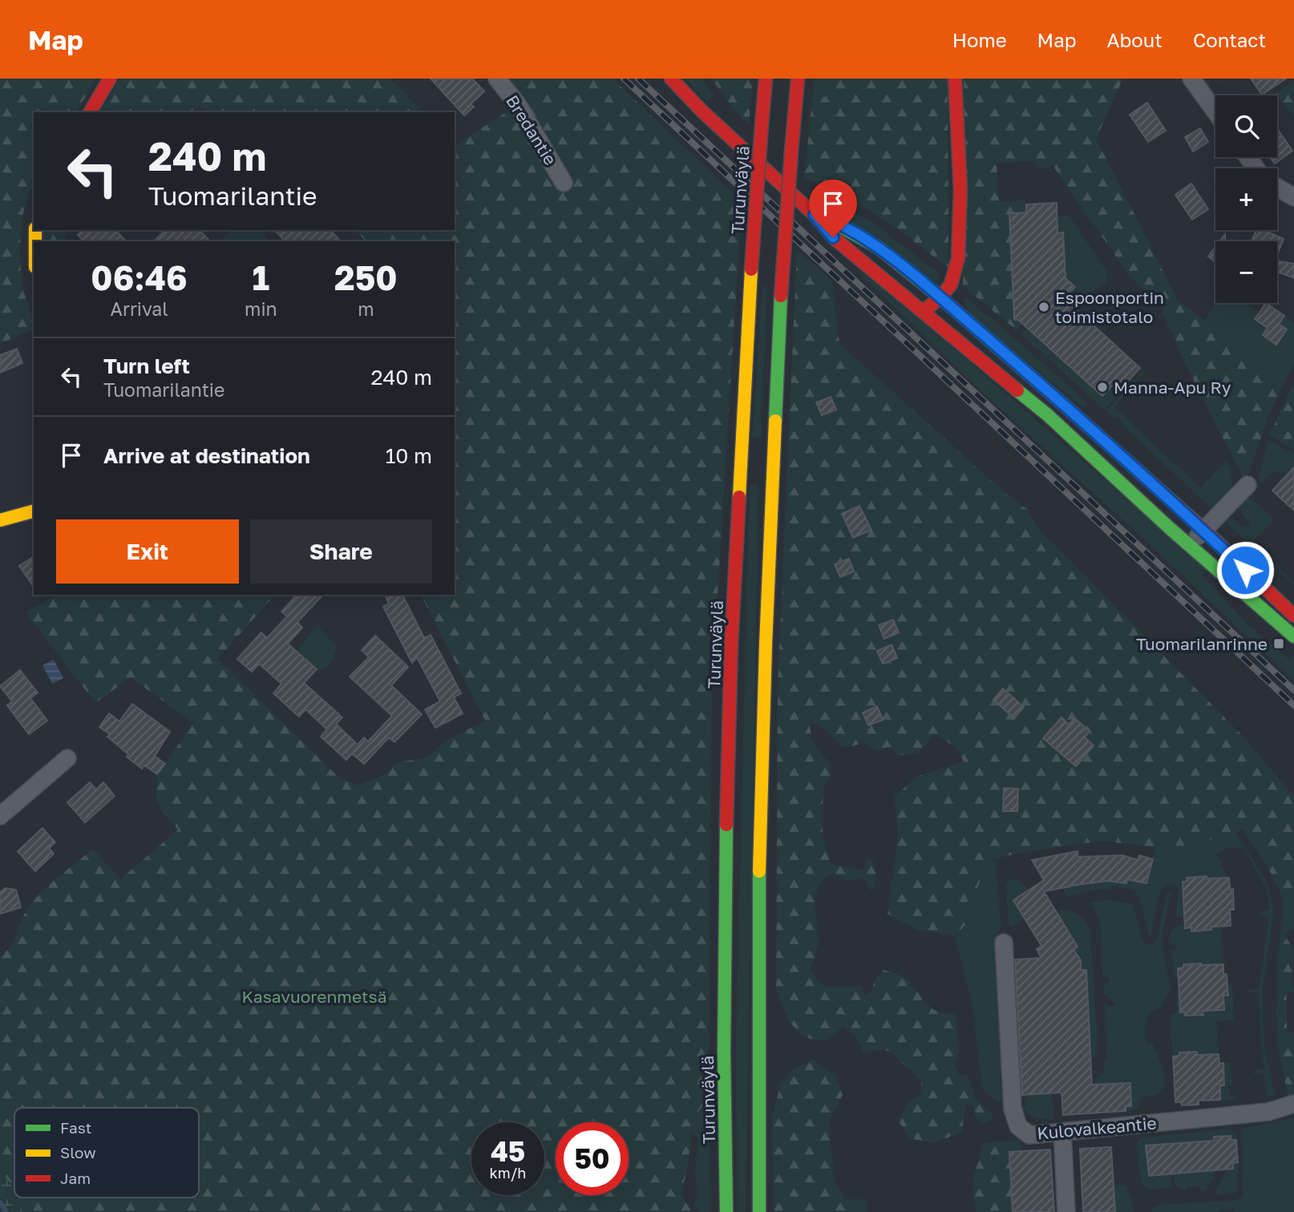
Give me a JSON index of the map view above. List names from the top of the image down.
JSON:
{
  "streets": {
    "main road": ["Turunväylä"],
    "street": ["Bredantie", "Kulovalkeantie"]
  },
  "parks": ["Kasavuorenmetsä"],
  "places": {
    "other": ["Espoonportin toimistotalo", "Manna-Apu Ry"],
    "transit": ["Tuomarilanrinne"]
  },
  "legend": ["Fast", "Slow", "Jam"],
  "page": {
    "header": "Map",
    "nav": [
      "Home",
      "Map",
      "About",
      "Contact"
    ],
    "map_buttons": ["+", "−"],
    "turn": ["240 m", "Tuomarilantie"],
    "eta": [
      "06:46",
      "Arrival",
      "1",
      "min",
      "250",
      "m"
    ],
    "list": [
      {
        "name": "Turn left",
        "note": "Tuomarilantie",
        "value": "240 m"
      },
      {
        "name": "Arrive at destination",
        "value": "10 m"
      }
    ],
    "buttons": ["Exit", "Share"],
    "speed": "45 km/h",
    "limit": "50"
  }
}
